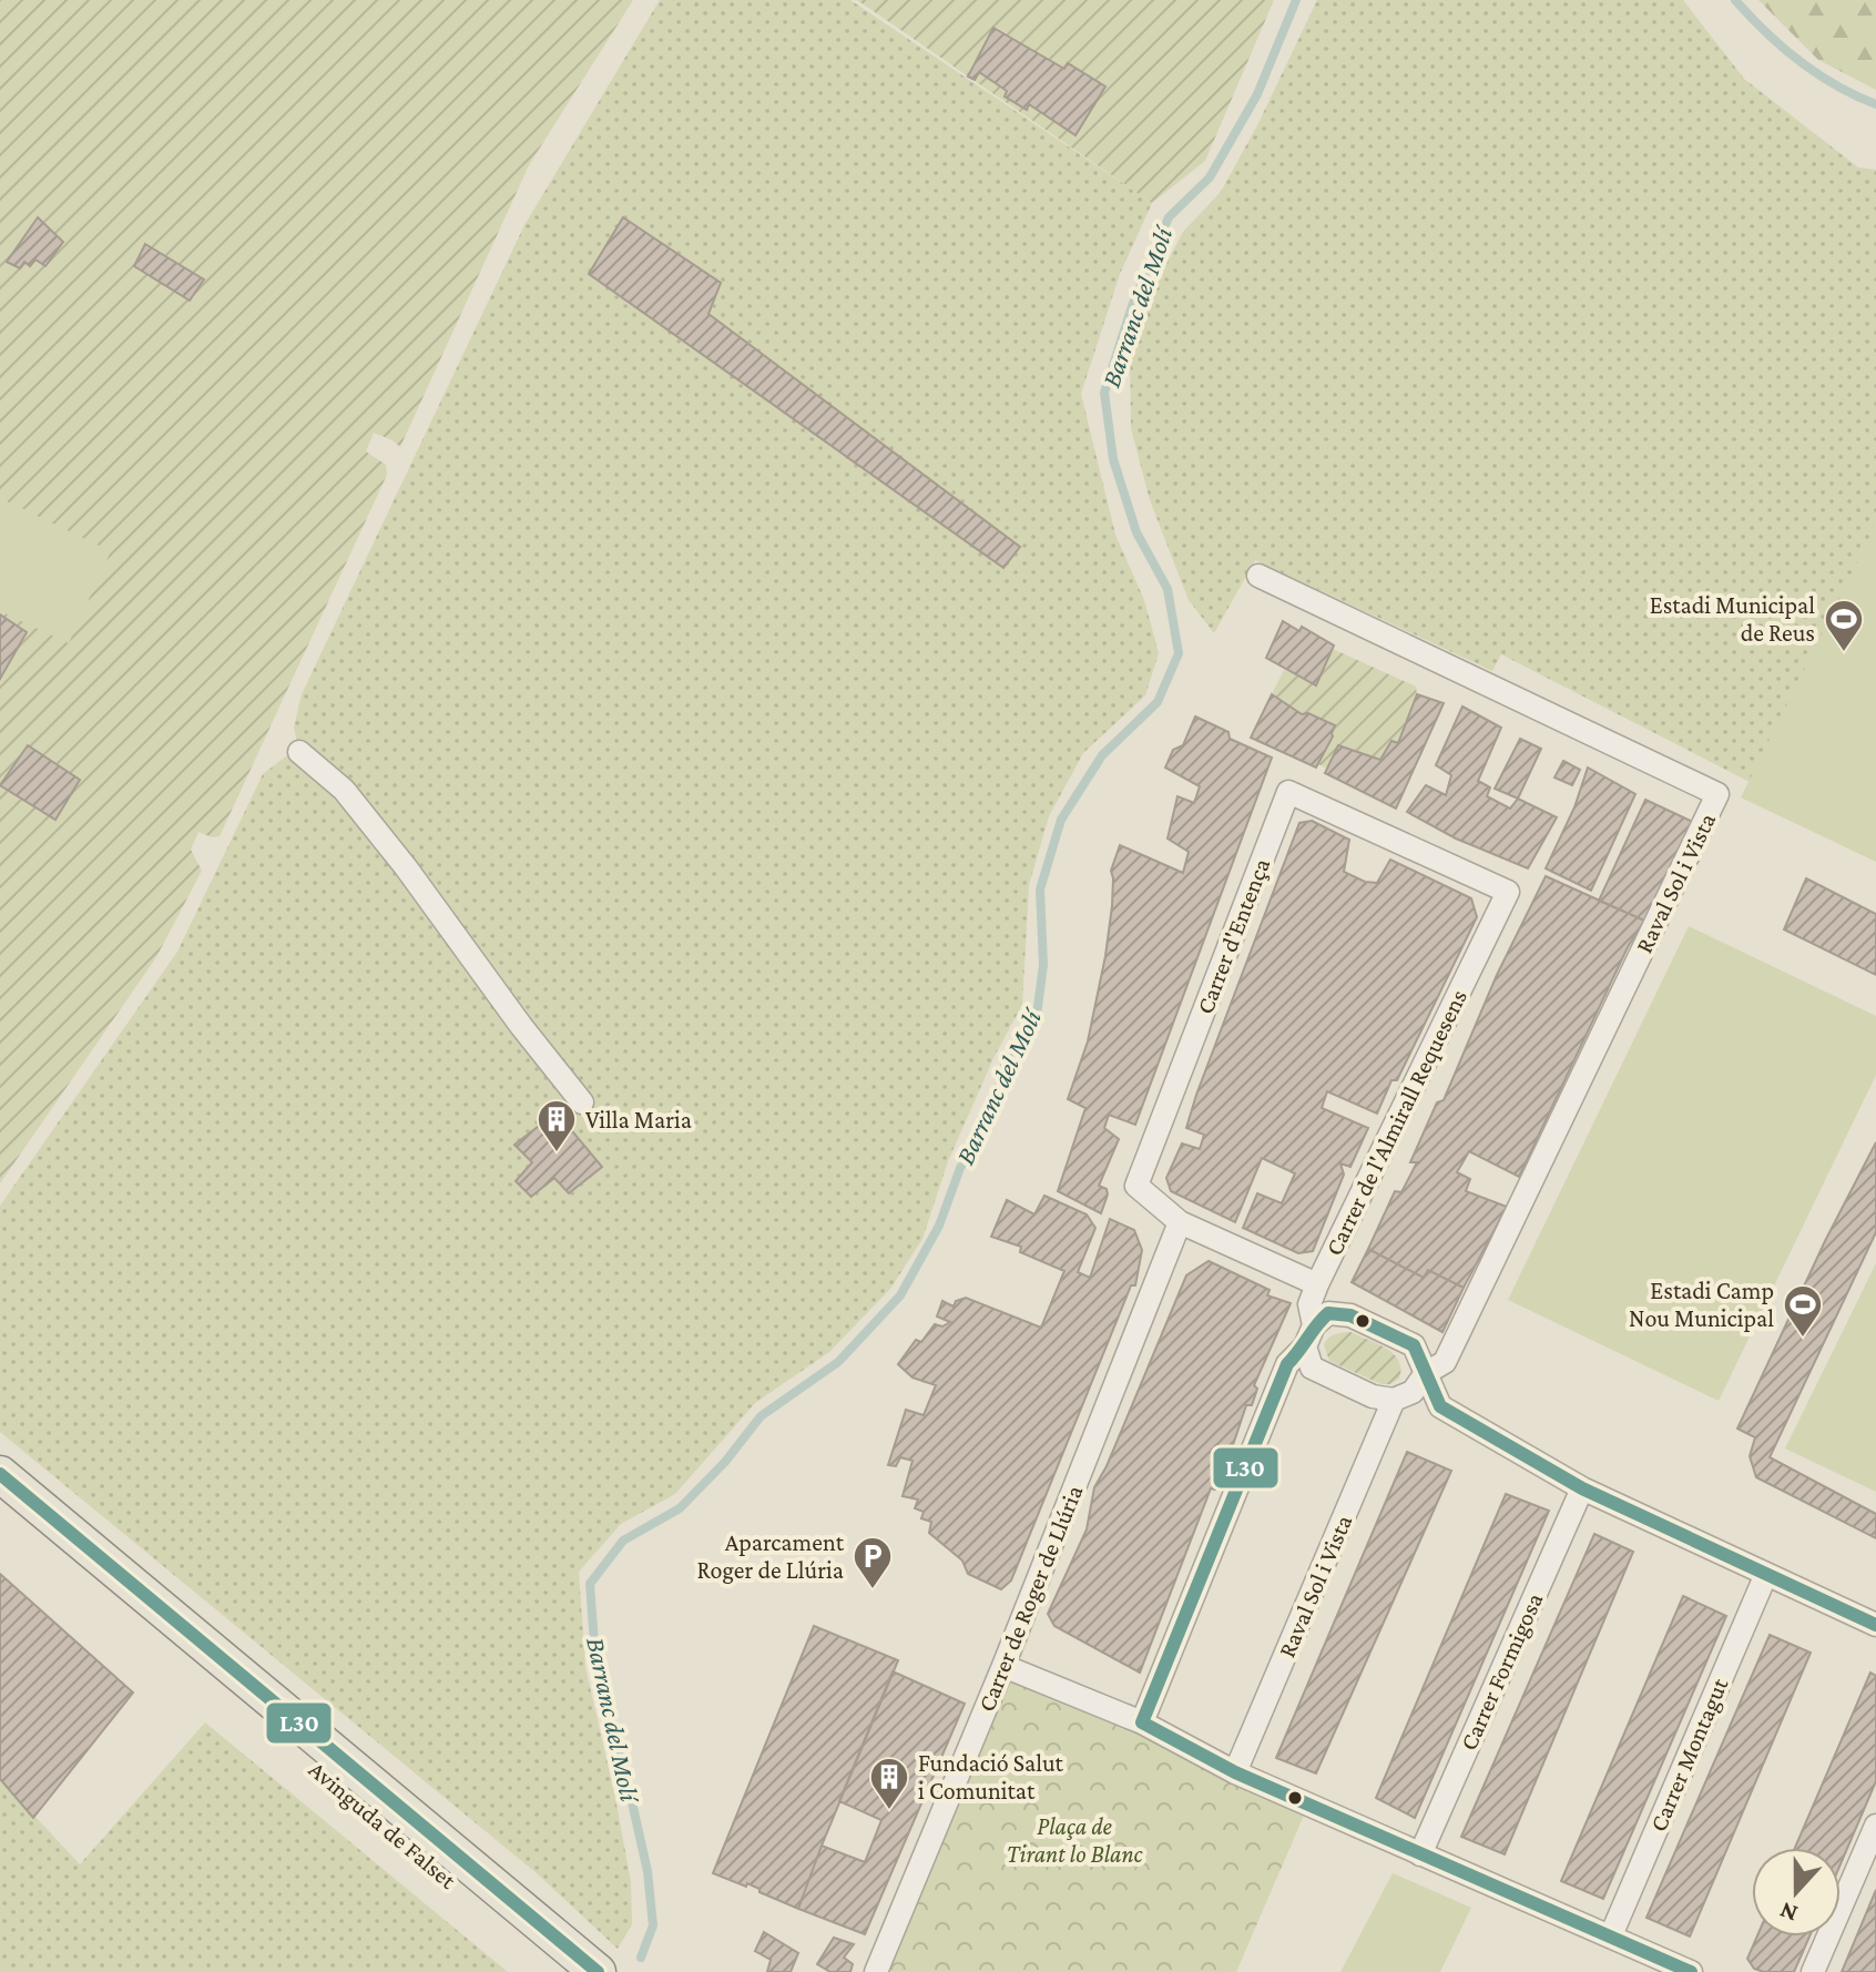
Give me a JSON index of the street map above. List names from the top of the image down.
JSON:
{
  "streets": {
    "main road": ["Avinguda de Falset"],
    "street": [
      "Raval Sol i Vista",
      "Carrer d'Entença",
      "Carrer de l'Almirall Requesens",
      "Carrer de Roger de Llúria",
      "Carrer Formigosa",
      "Carrer Montagut"
    ]
  },
  "crossings": [
    ["Carrer d'Entença", "Carrer de l'Almirall Requesens"],
    ["Carrer de l'Almirall Requesens", "Carrer de Roger de Llúria"]
  ],
  "water": ["Barranc del Molí"],
  "parks": ["Plaça de Tirant lo Blanc"],
  "places": {
    "sports": ["Estadi Municipal de Reus", "Estadi Camp Nou Municipal"],
    "building": ["Villa Maria", "Fundació Salut i Comunitat"],
    "parking": ["Aparcament Roger de Llúria"]
  },
  "lines": ["transit line L30"],
  "north": "bottom"
}
